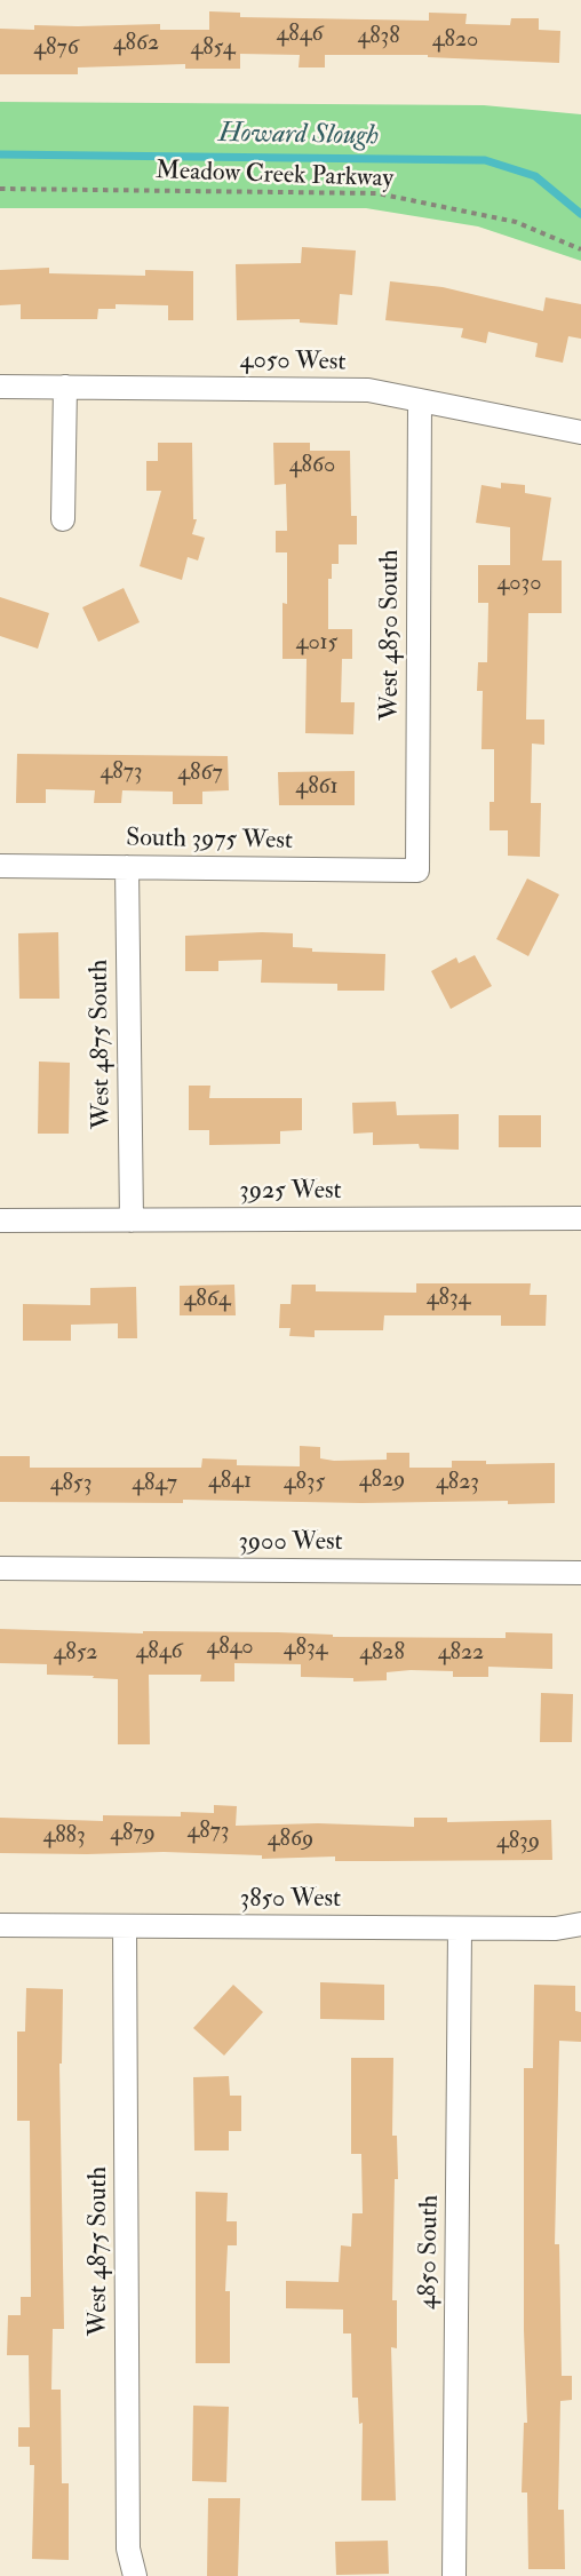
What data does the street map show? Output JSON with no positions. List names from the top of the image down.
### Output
{
  "streets": {
    "street": [
      "4050 West",
      "West 4850 South",
      "South 3975 West",
      "West 4875 South",
      "3925 West",
      "3900 West",
      "3850 West",
      "4850 South"
    ],
    "path": ["Meadow Creek Parkway"]
  },
  "crossings": [
    ["4050 West", "West 4850 South"],
    ["West 4850 South", "South 3975 West"],
    ["South 3975 West", "West 4875 South"],
    ["West 4875 South", "3925 West"],
    ["West 4875 South", "3850 West"],
    ["3850 West", "4850 South"]
  ],
  "water": ["Howard Slough"],
  "house_numbers": [
    "4846",
    "4838",
    "4820",
    "4862",
    "4876",
    "4854",
    "4860",
    "4030",
    "4015",
    "4873",
    "4867",
    "4861",
    "4834",
    "4864",
    "4829",
    "4841",
    "4835",
    "4823",
    "4853",
    "4847",
    "4840",
    "4834",
    "4846",
    "4852",
    "4828",
    "4822",
    "4873",
    "4879",
    "4883",
    "4869",
    "4839"
  ]
}
